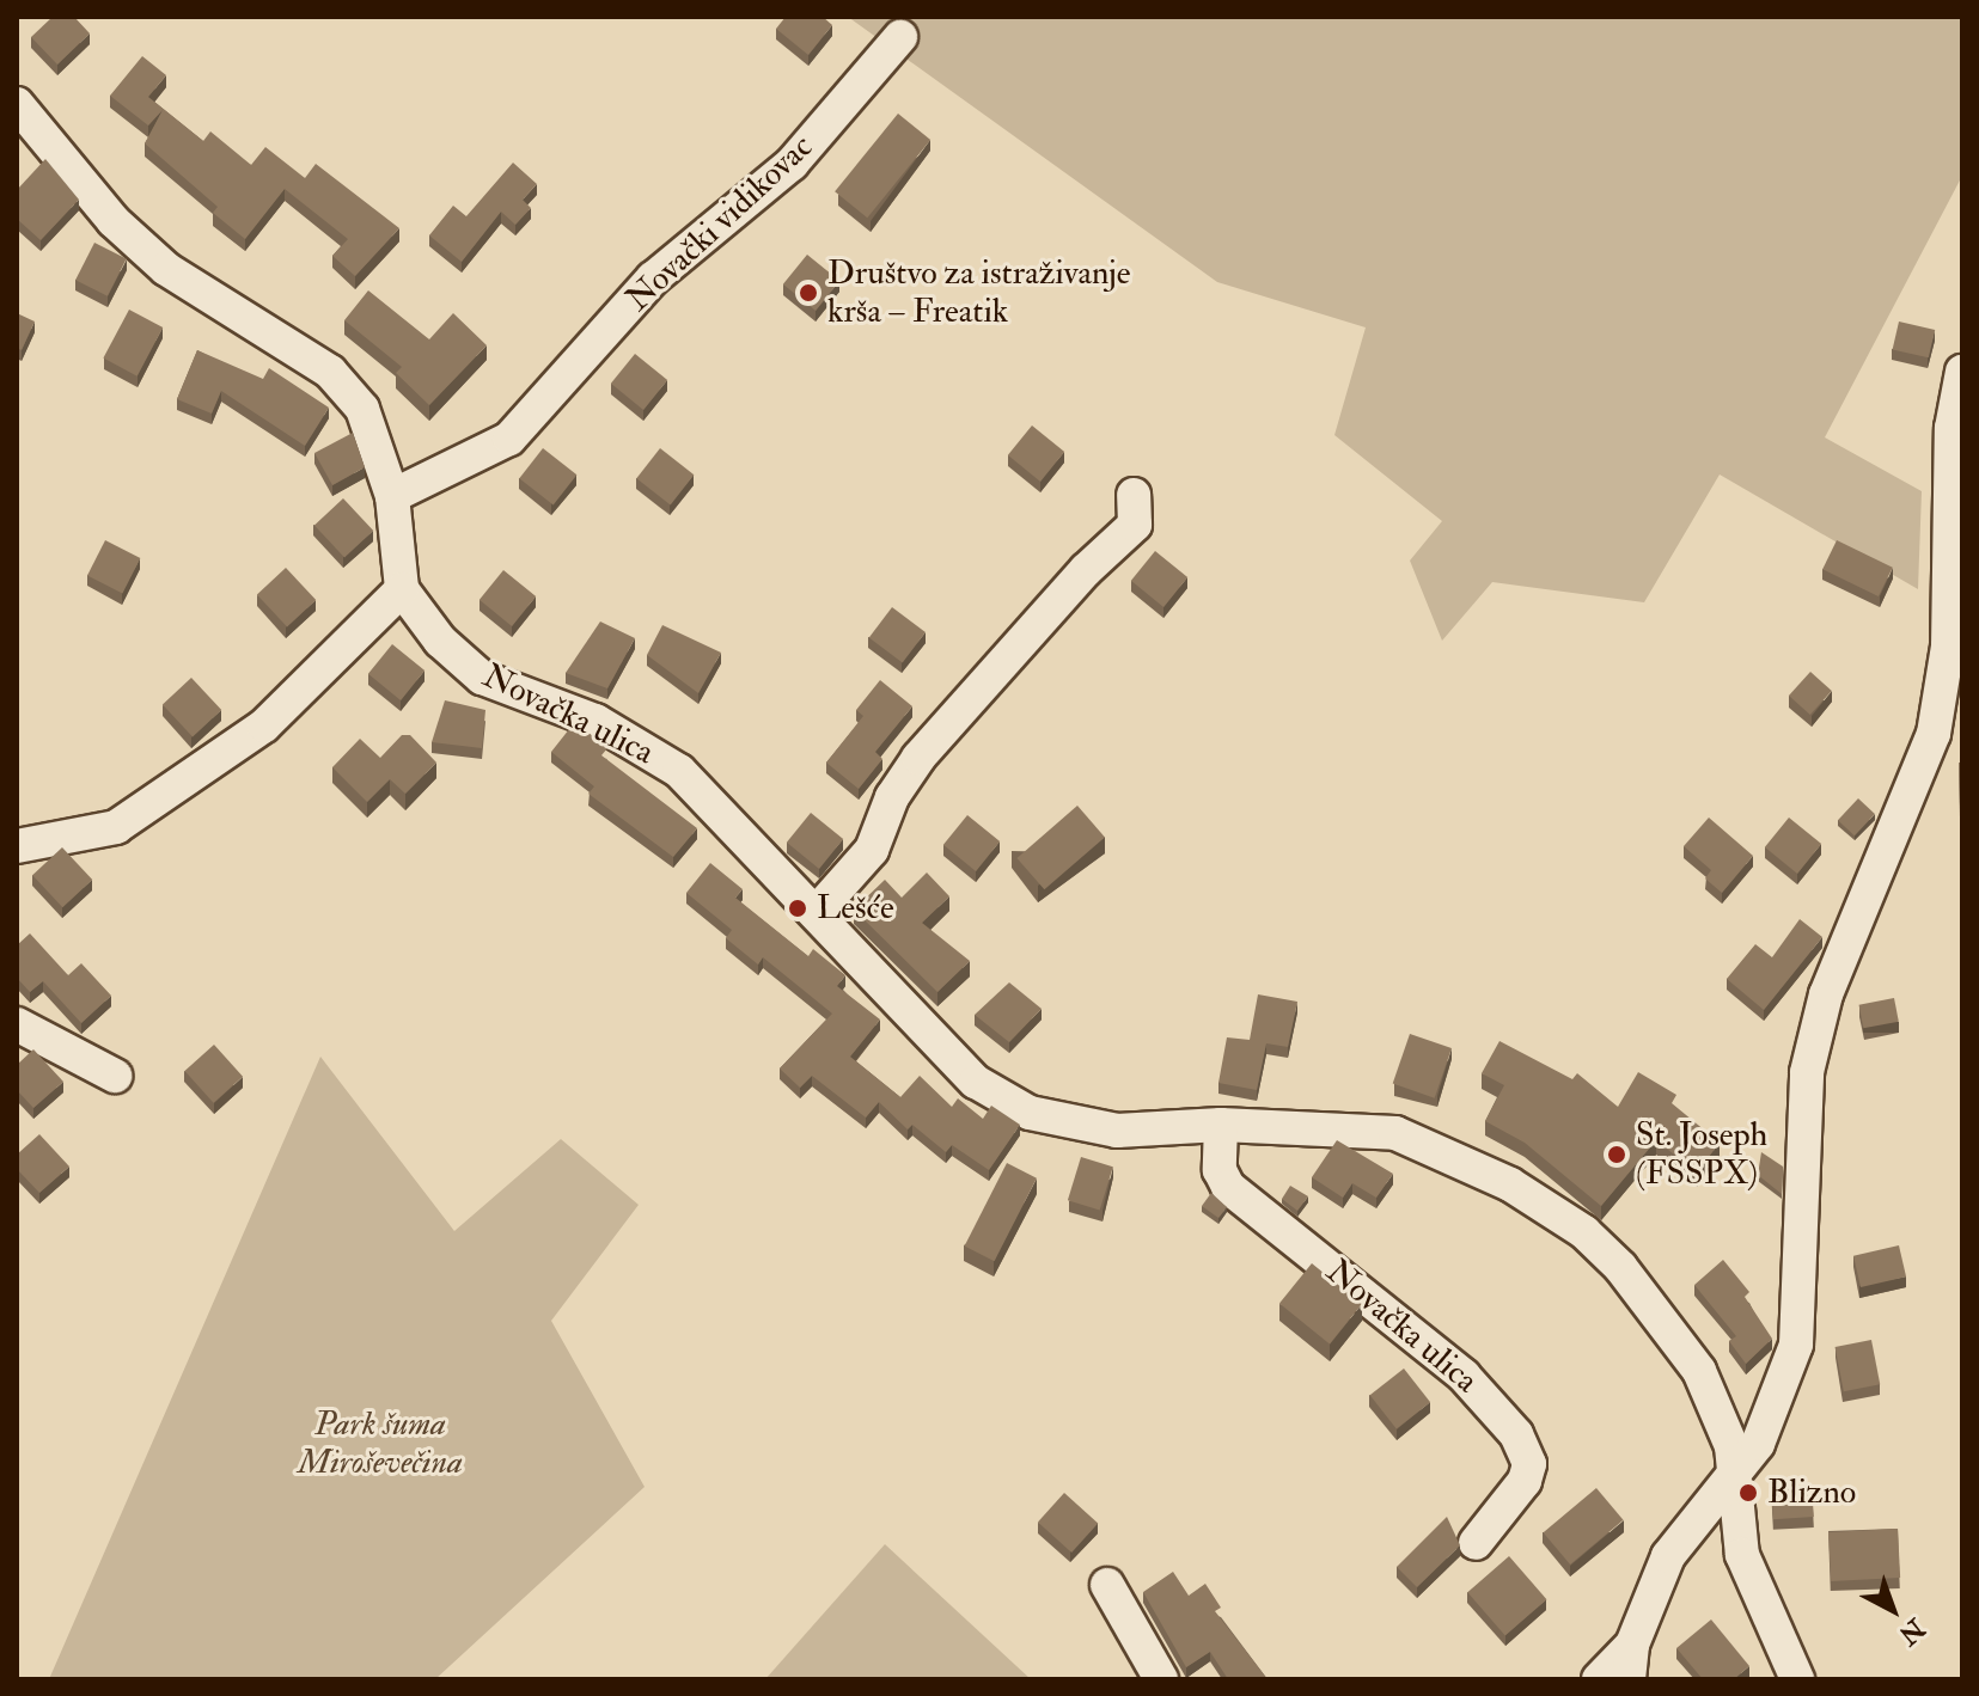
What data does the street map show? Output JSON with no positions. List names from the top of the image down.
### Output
{
  "streets": {
    "street": ["Novački vidikovac", "Novačka ulica"]
  },
  "parks": ["Park šuma Miroševečina"],
  "places": [
    "Društvo za istraživanje krša – Freatik",
    "Lešće",
    "St. Joseph (FSSPX)",
    "Blizno"
  ],
  "north": "bottom right"
}
